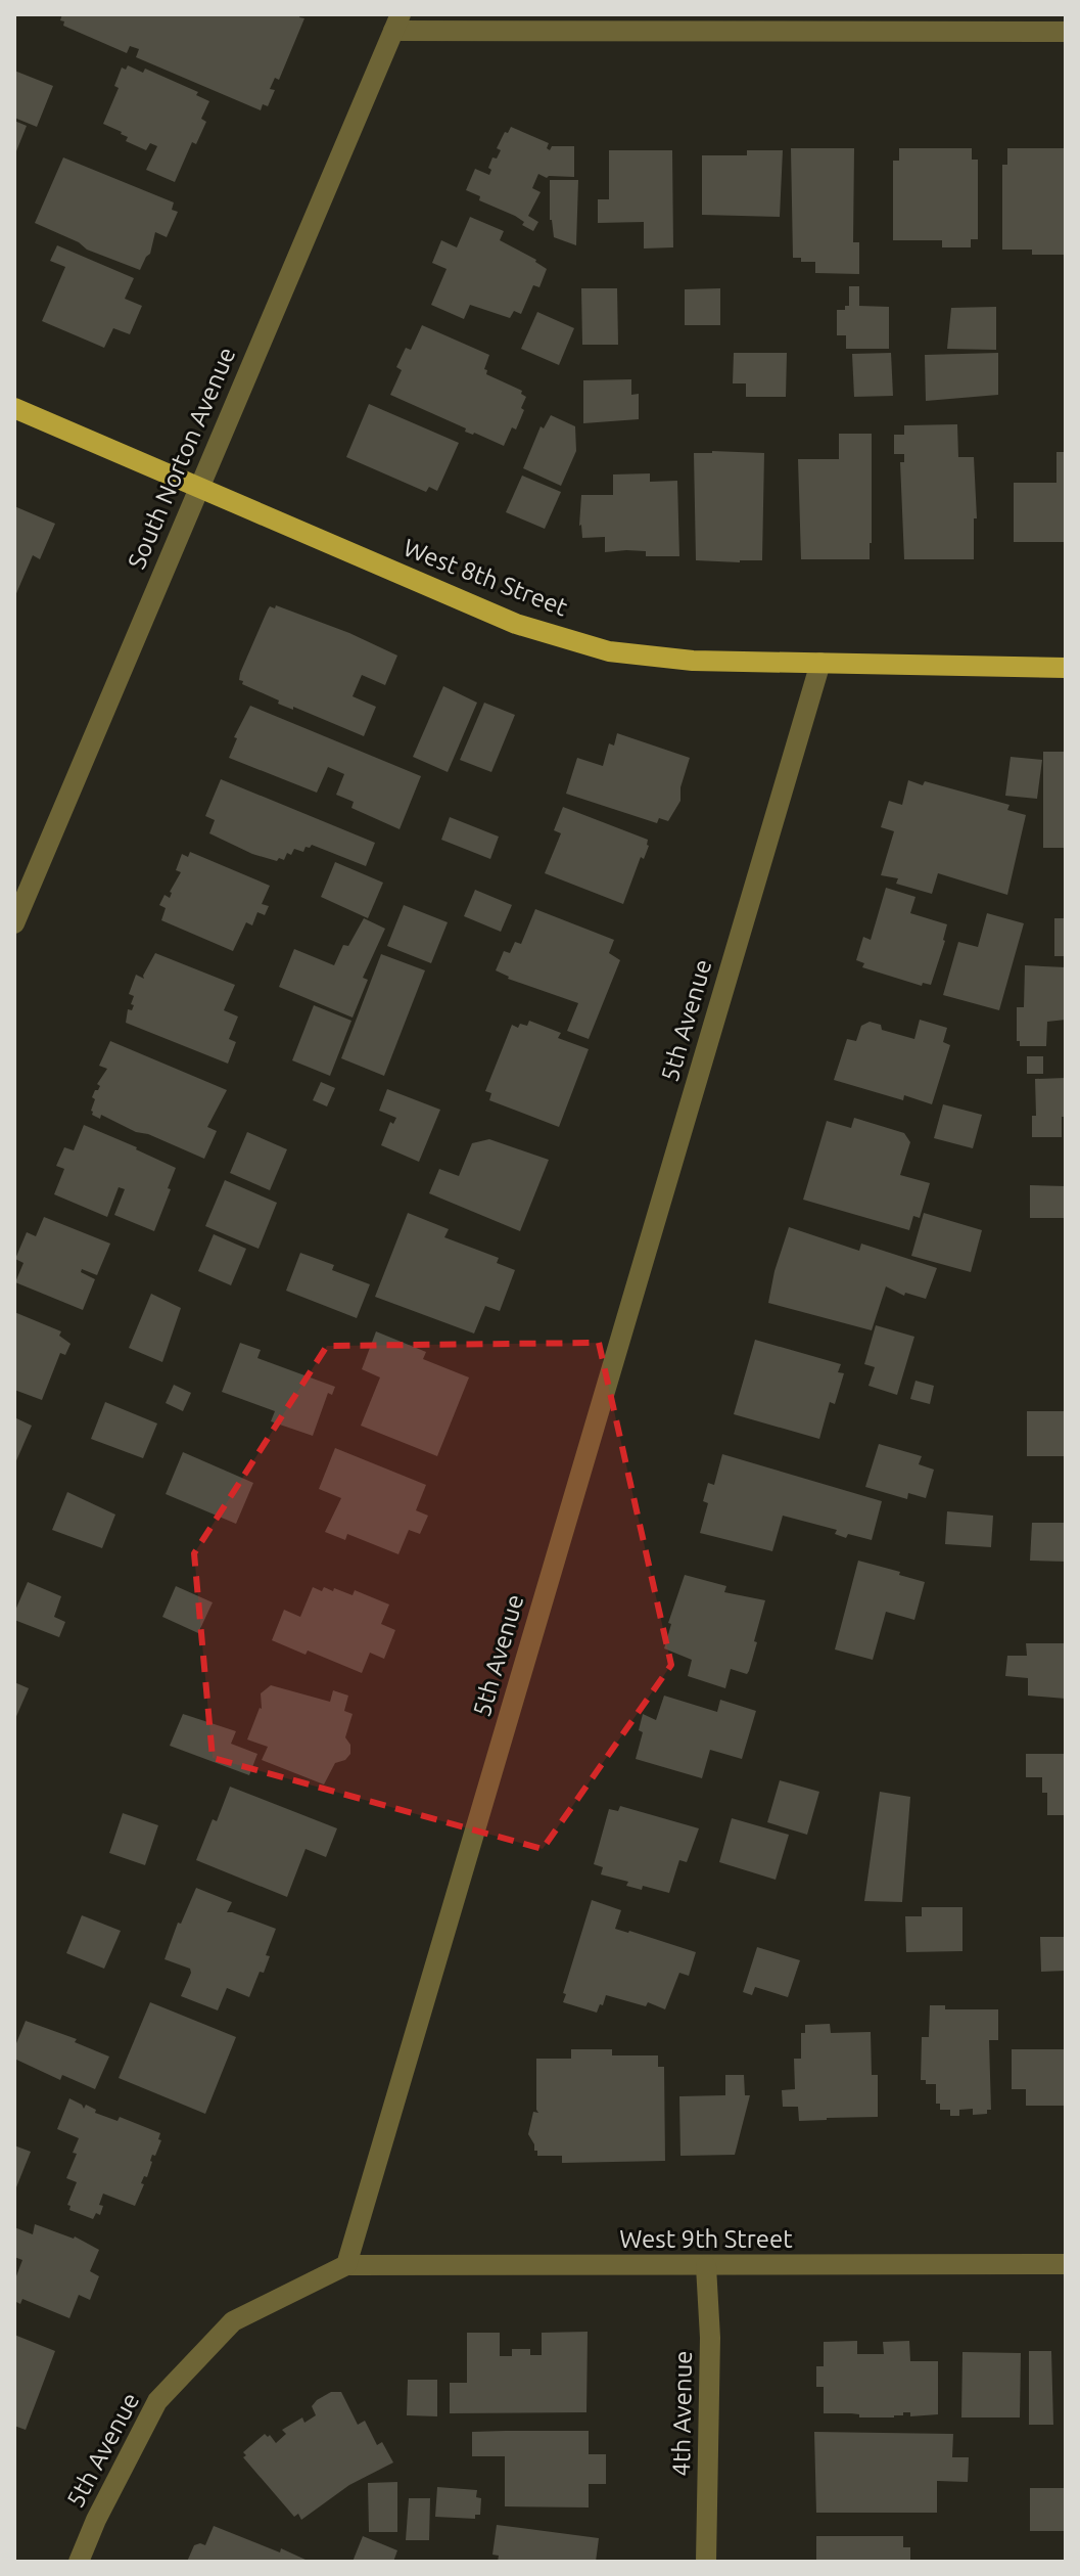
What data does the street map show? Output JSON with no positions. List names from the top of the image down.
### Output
{
  "streets": {
    "main road": ["West 8th Street"],
    "street": [
      "South Norton Avenue",
      "5th Avenue",
      "West 9th Street",
      "4th Avenue"
    ]
  },
  "crossings": [
    ["South Norton Avenue", "West 8th Street"],
    ["West 8th Street", "5th Avenue"],
    ["5th Avenue", "West 9th Street"],
    ["West 9th Street", "4th Avenue"]
  ]
}
